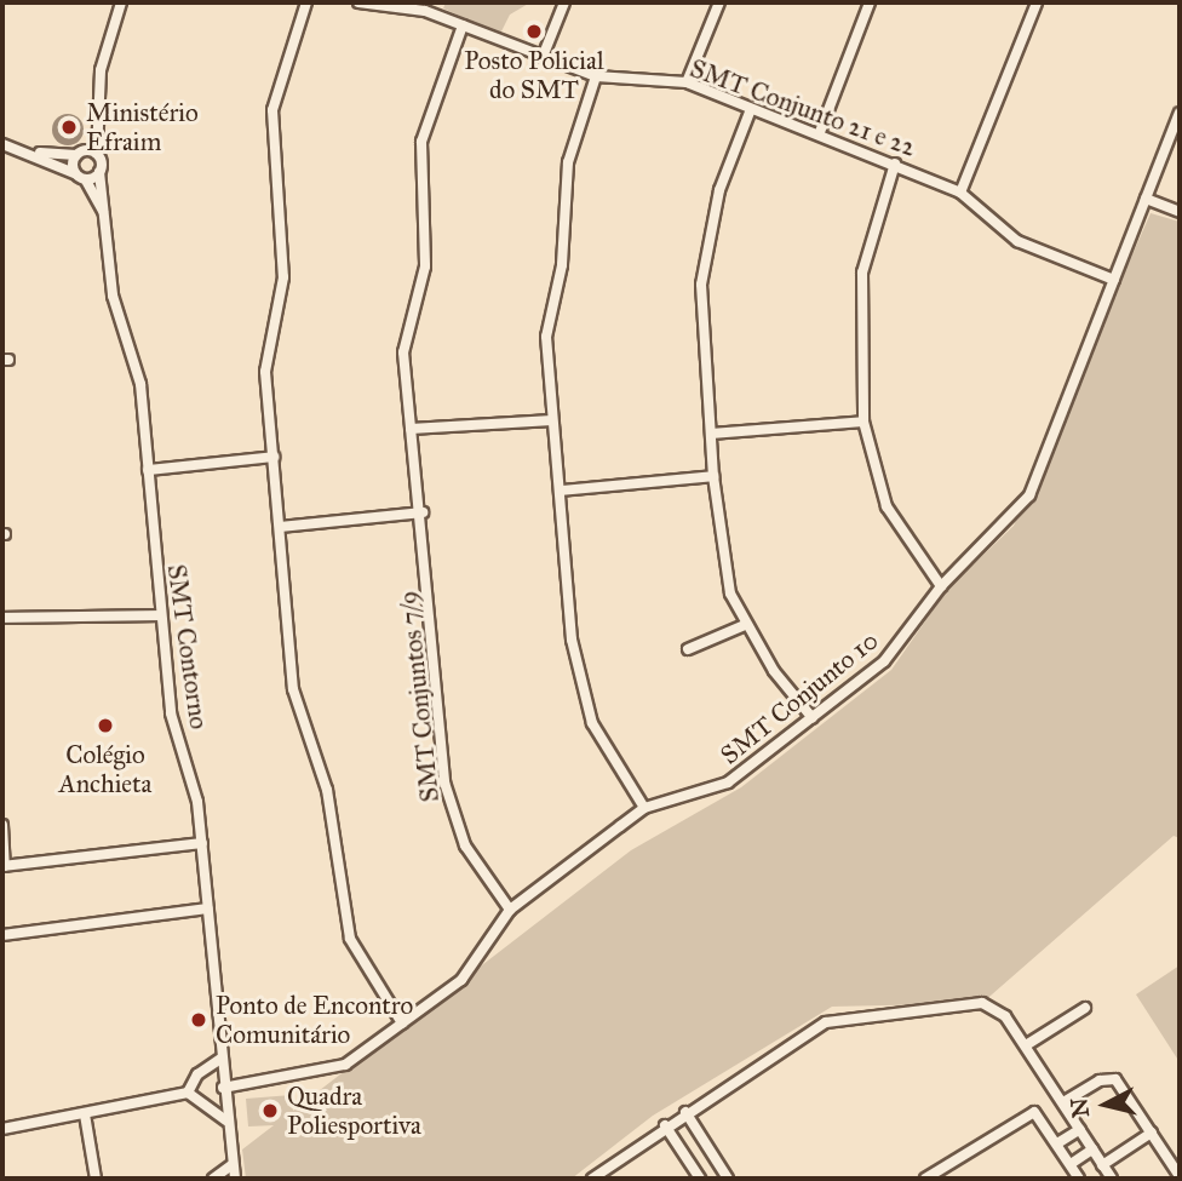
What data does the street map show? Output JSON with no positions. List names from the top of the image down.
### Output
{
  "streets": {
    "street": [
      "SMT Conjunto 21 e 22",
      "SMT Contorno",
      "SMT Conjuntos 7/9",
      "SMT Conjunto 10"
    ]
  },
  "crossings": [
    ["SMT Conjunto 21 e 22", "SMT Conjuntos 7/9"],
    ["SMT Conjunto 21 e 22", "SMT Conjunto 10"],
    ["SMT Contorno", "SMT Conjunto 10"],
    ["SMT Conjuntos 7/9", "SMT Conjunto 10"]
  ],
  "places": [
    "Posto Policial do SMT",
    "Ministério Efraim",
    "Colégio Anchieta",
    "Ponto de Encontro Comunitário",
    "Quadra Poliesportiva"
  ],
  "north": "left"
}
